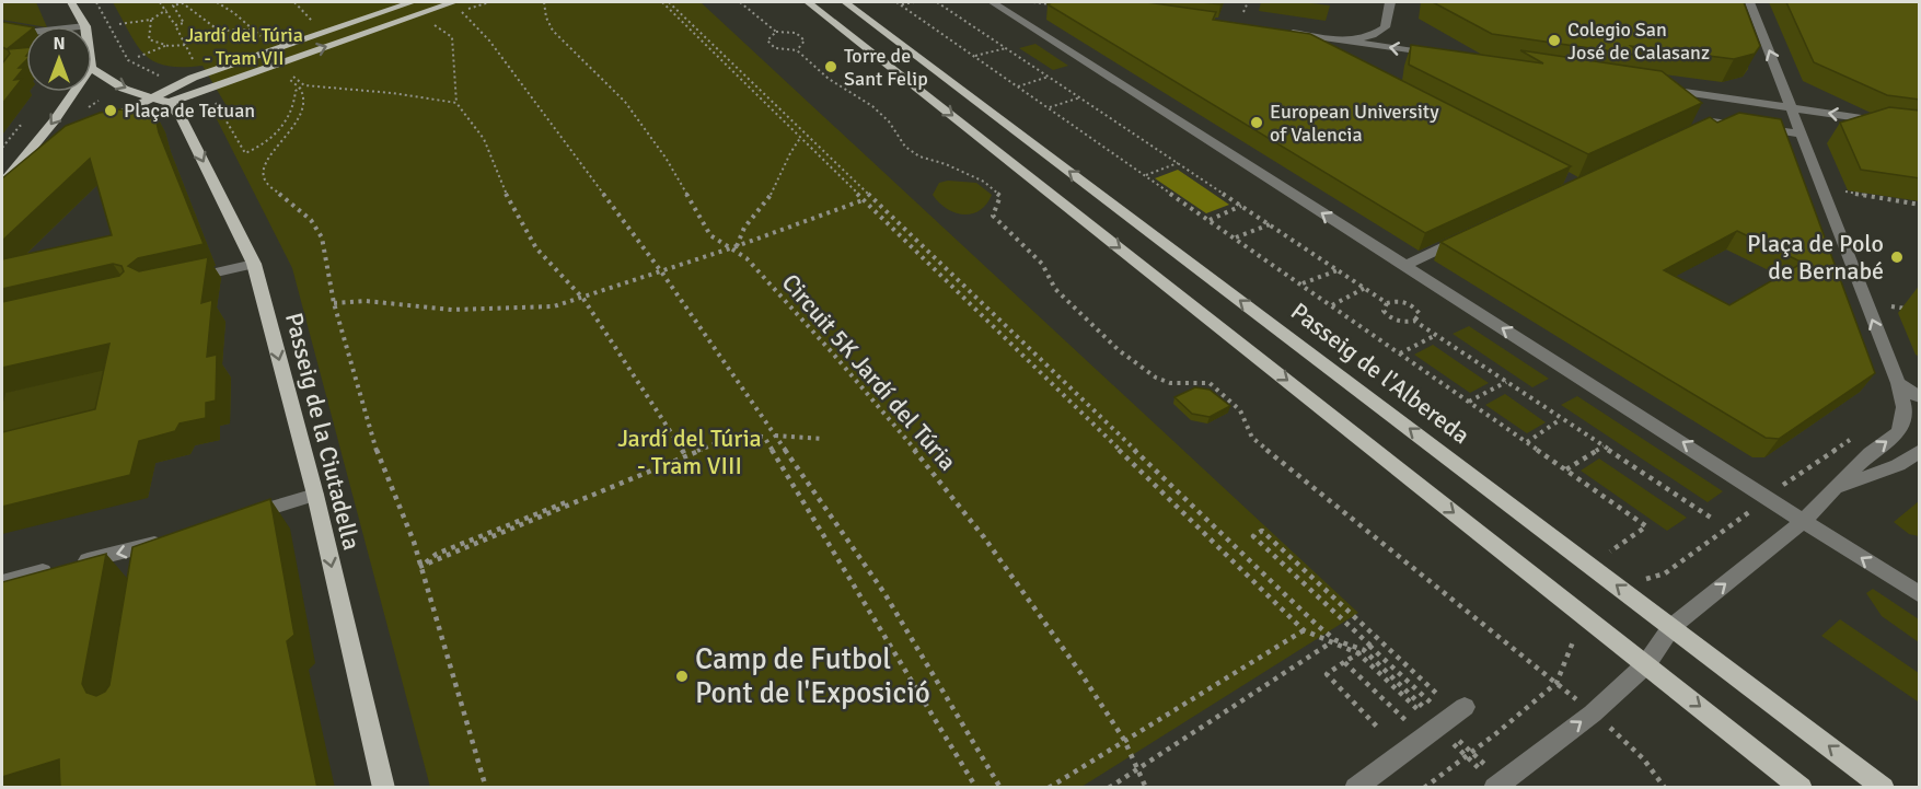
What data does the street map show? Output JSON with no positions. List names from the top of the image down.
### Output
{
  "streets": {
    "main road": ["Passeig de l'Albereda", "Passeig de la Ciutadella"],
    "path": ["Circuit 5K Jardí del Túria"]
  },
  "one_way": ["Passeig de la Ciutadella"],
  "parks": ["Jardí del Túria - Tram VII", "Jardí del Túria - Tram VIII"],
  "places": [
    "Colegio San José de Calasanz",
    "Torre de Sant Felip",
    "Plaça de Tetuan",
    "European University of Valencia",
    "Plaça de Polo de Bernabé",
    "Camp de Futbol Pont de l'Exposició"
  ],
  "north": "top"
}
